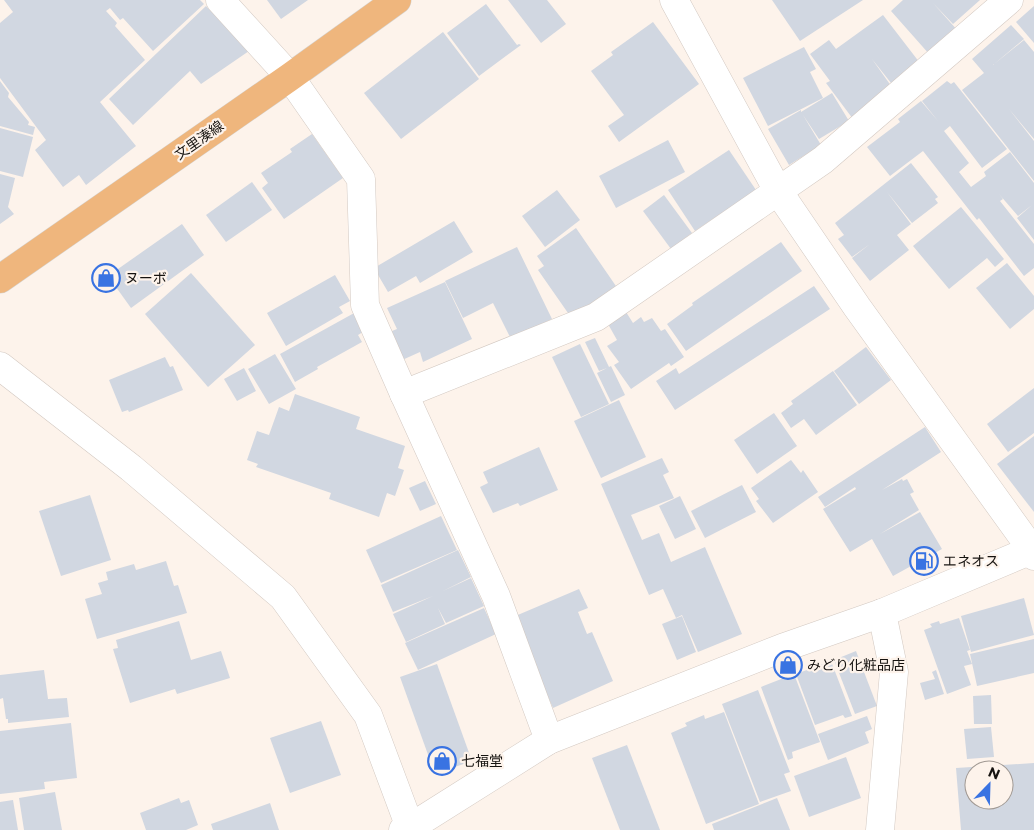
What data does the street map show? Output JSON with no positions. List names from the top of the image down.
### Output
{
  "streets": {
    "main road": ["文里湊線"]
  },
  "places": {
    "shop": ["ヌーボ", "みどり化粧品店", "七福堂"],
    "fuel station": ["エネオス"]
  },
  "north": "top right"
}
